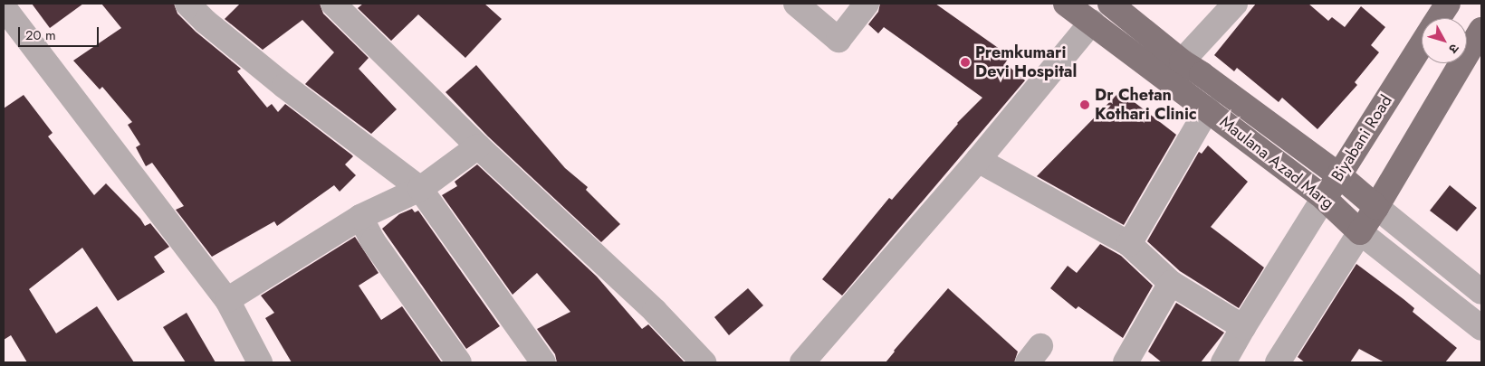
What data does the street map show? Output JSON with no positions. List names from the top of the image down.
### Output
{
  "streets": {
    "main road": ["Biyabani Road", "Maulana Azad Marg"]
  },
  "crossings": [
    ["Biyabani Road", "Maulana Azad Marg"]
  ],
  "places": ["Premkumari Devi Hospital", "Dr Chetan Kothari Clinic"],
  "scale_bar": "20 m",
  "north": "bottom right"
}
